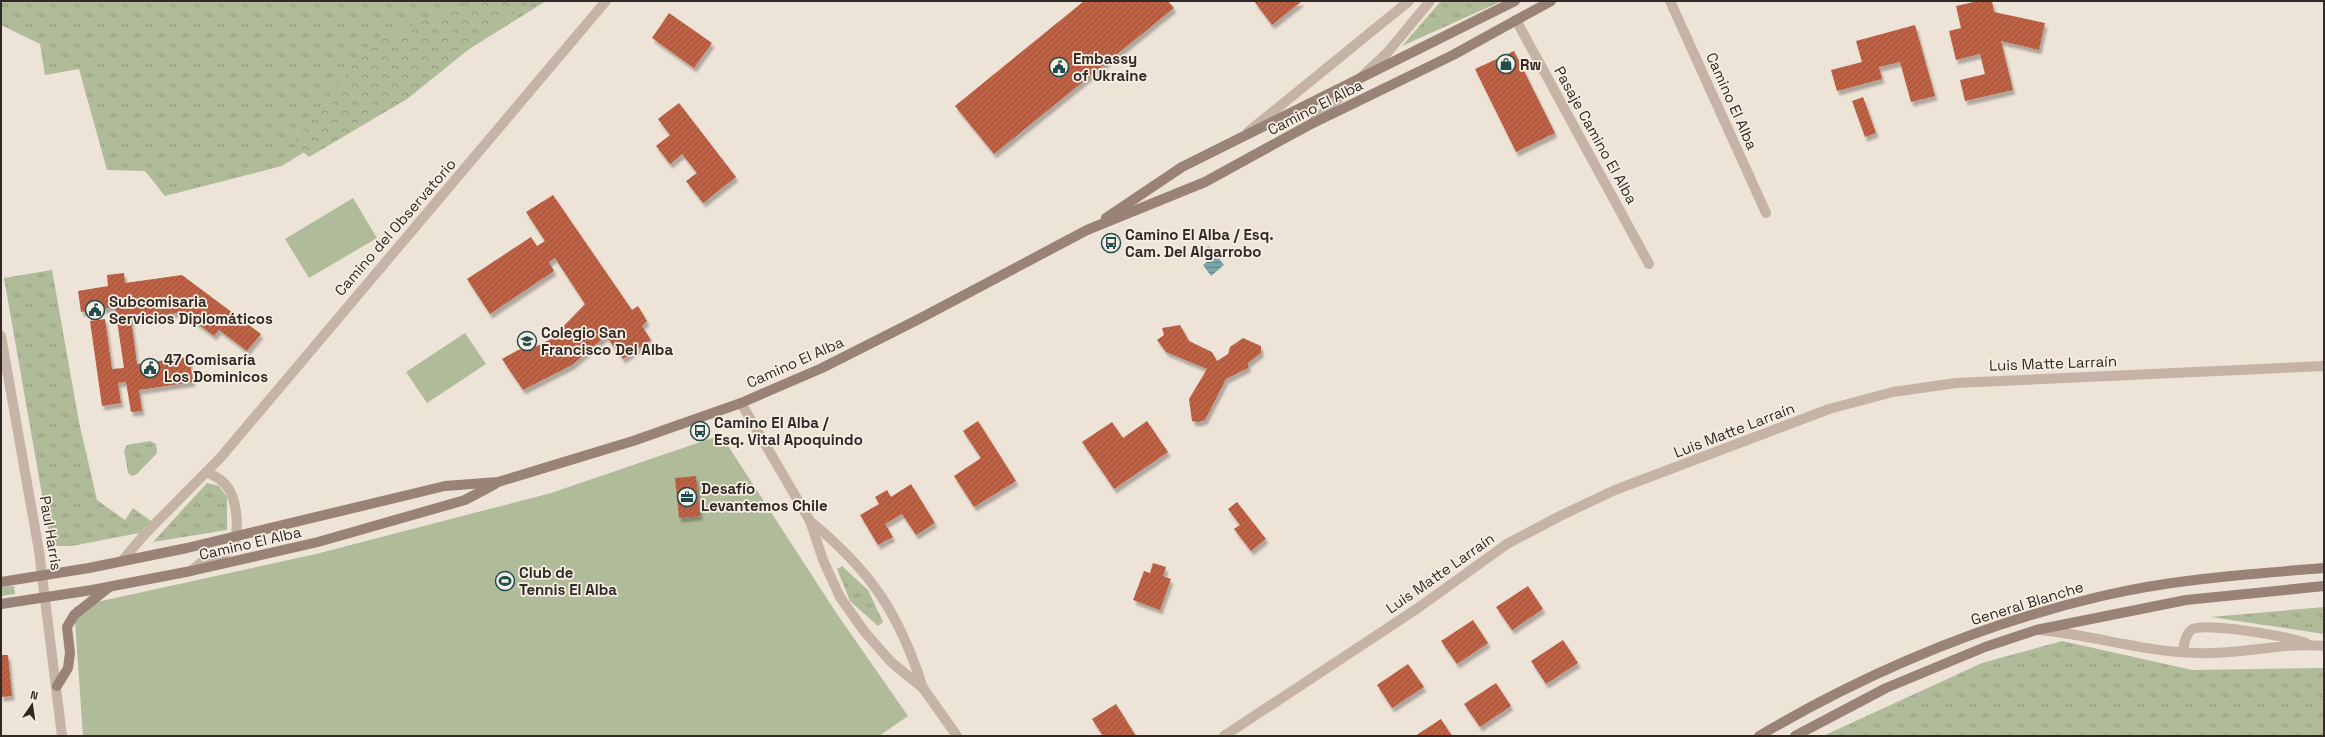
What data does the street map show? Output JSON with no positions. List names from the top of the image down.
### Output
{
  "streets": {
    "main road": ["Camino El Alba", "General Blanche"],
    "street": [
      "Pasaje Camino El Alba",
      "Camino del Observatorio",
      "Luis Matte Larraín",
      "Paul Harris"
    ]
  },
  "crossings": [
    ["Camino El Alba", "Pasaje Camino El Alba"],
    ["Camino El Alba", "Camino del Observatorio"],
    ["Camino El Alba", "Paul Harris"]
  ],
  "places": {
    "shop": ["Rw"],
    "public building": ["Embassy of Ukraine", "Subcomisaria Servicios Diplomáticos", "47 Comisaría Los Dominicos"],
    "bus stop": ["Camino El Alba / Esq. Cam. Del Algarrobo", "Camino El Alba / Esq. Vital Apoquindo"],
    "school or university": ["Colegio San Francisco Del Alba"],
    "office": ["Desafío Levantemos Chile"],
    "sports": ["Club de Tennis El Alba"]
  },
  "north": "top"
}
